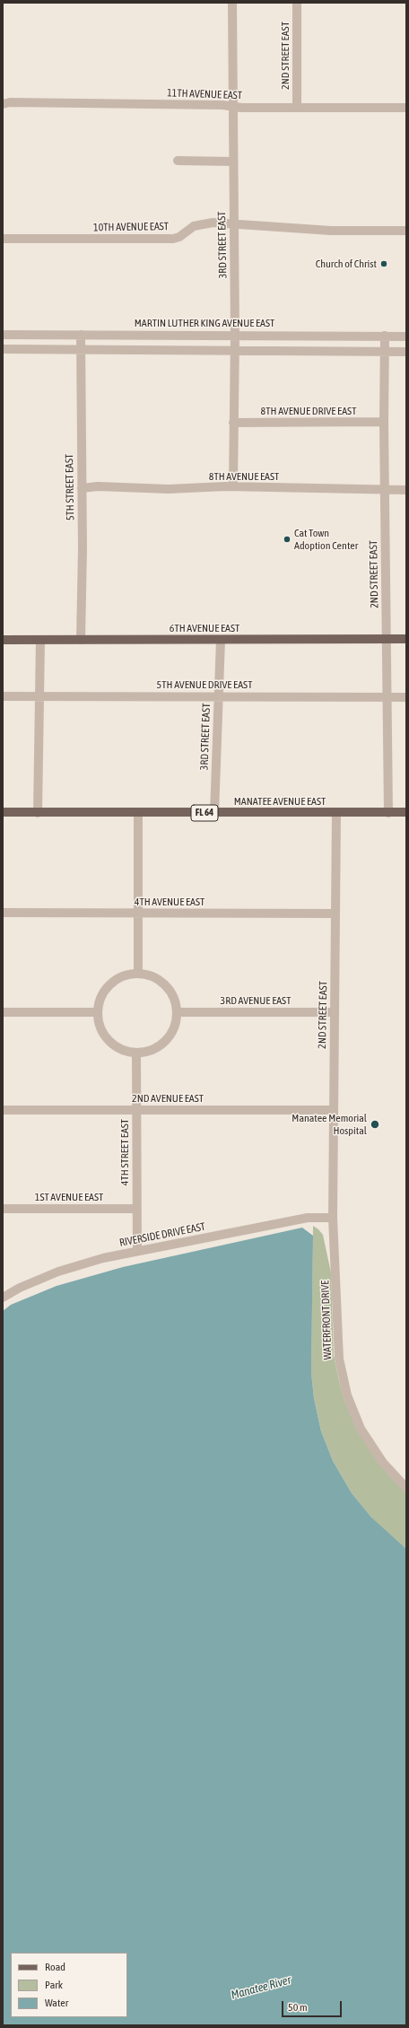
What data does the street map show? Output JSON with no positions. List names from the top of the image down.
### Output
{
  "streets": {
    "main road": ["6TH AVENUE EAST", "MANATEE AVENUE EAST", "FL 64"],
    "street": [
      "2ND STREET EAST",
      "11TH AVENUE EAST",
      "10TH AVENUE EAST",
      "3RD STREET EAST",
      "MARTIN LUTHER KING AVENUE EAST",
      "8TH AVENUE DRIVE EAST",
      "8TH AVENUE EAST",
      "5TH STREET EAST",
      "5TH AVENUE DRIVE EAST",
      "4TH AVENUE EAST",
      "3RD AVENUE EAST",
      "2ND AVENUE EAST",
      "4TH STREET EAST",
      "1ST AVENUE EAST",
      "RIVERSIDE DRIVE EAST",
      "WATERFRONT DRIVE"
    ]
  },
  "crossings": [
    ["2ND STREET EAST", "11TH AVENUE EAST"],
    ["2ND STREET EAST", "MARTIN LUTHER KING AVENUE EAST"],
    ["2ND STREET EAST", "8TH AVENUE DRIVE EAST"],
    ["2ND STREET EAST", "8TH AVENUE EAST"],
    ["2ND STREET EAST", "6TH AVENUE EAST"],
    ["2ND STREET EAST", "5TH AVENUE DRIVE EAST"],
    ["2ND STREET EAST", "MANATEE AVENUE EAST"],
    ["2ND STREET EAST", "4TH AVENUE EAST"],
    ["2ND STREET EAST", "3RD AVENUE EAST"],
    ["2ND STREET EAST", "2ND AVENUE EAST"],
    ["2ND STREET EAST", "RIVERSIDE DRIVE EAST"],
    ["2ND STREET EAST", "WATERFRONT DRIVE"],
    ["11TH AVENUE EAST", "3RD STREET EAST"],
    ["10TH AVENUE EAST", "3RD STREET EAST"],
    ["3RD STREET EAST", "MARTIN LUTHER KING AVENUE EAST"],
    ["3RD STREET EAST", "8TH AVENUE DRIVE EAST"],
    ["3RD STREET EAST", "8TH AVENUE EAST"],
    ["3RD STREET EAST", "6TH AVENUE EAST"],
    ["3RD STREET EAST", "5TH AVENUE DRIVE EAST"],
    ["3RD STREET EAST", "MANATEE AVENUE EAST"],
    ["MARTIN LUTHER KING AVENUE EAST", "5TH STREET EAST"],
    ["8TH AVENUE EAST", "5TH STREET EAST"],
    ["5TH STREET EAST", "6TH AVENUE EAST"],
    ["3RD AVENUE EAST", "4TH STREET EAST"],
    ["2ND AVENUE EAST", "4TH STREET EAST"],
    ["4TH STREET EAST", "1ST AVENUE EAST"],
    ["4TH STREET EAST", "RIVERSIDE DRIVE EAST"],
    ["RIVERSIDE DRIVE EAST", "WATERFRONT DRIVE"]
  ],
  "water": ["Manatee River"],
  "places": ["Church of Christ", "Cat Town Adoption Center", "Manatee Memorial Hospital"],
  "legend": ["Road", "Park", "Water"],
  "scale_bar": "50 m"
}
